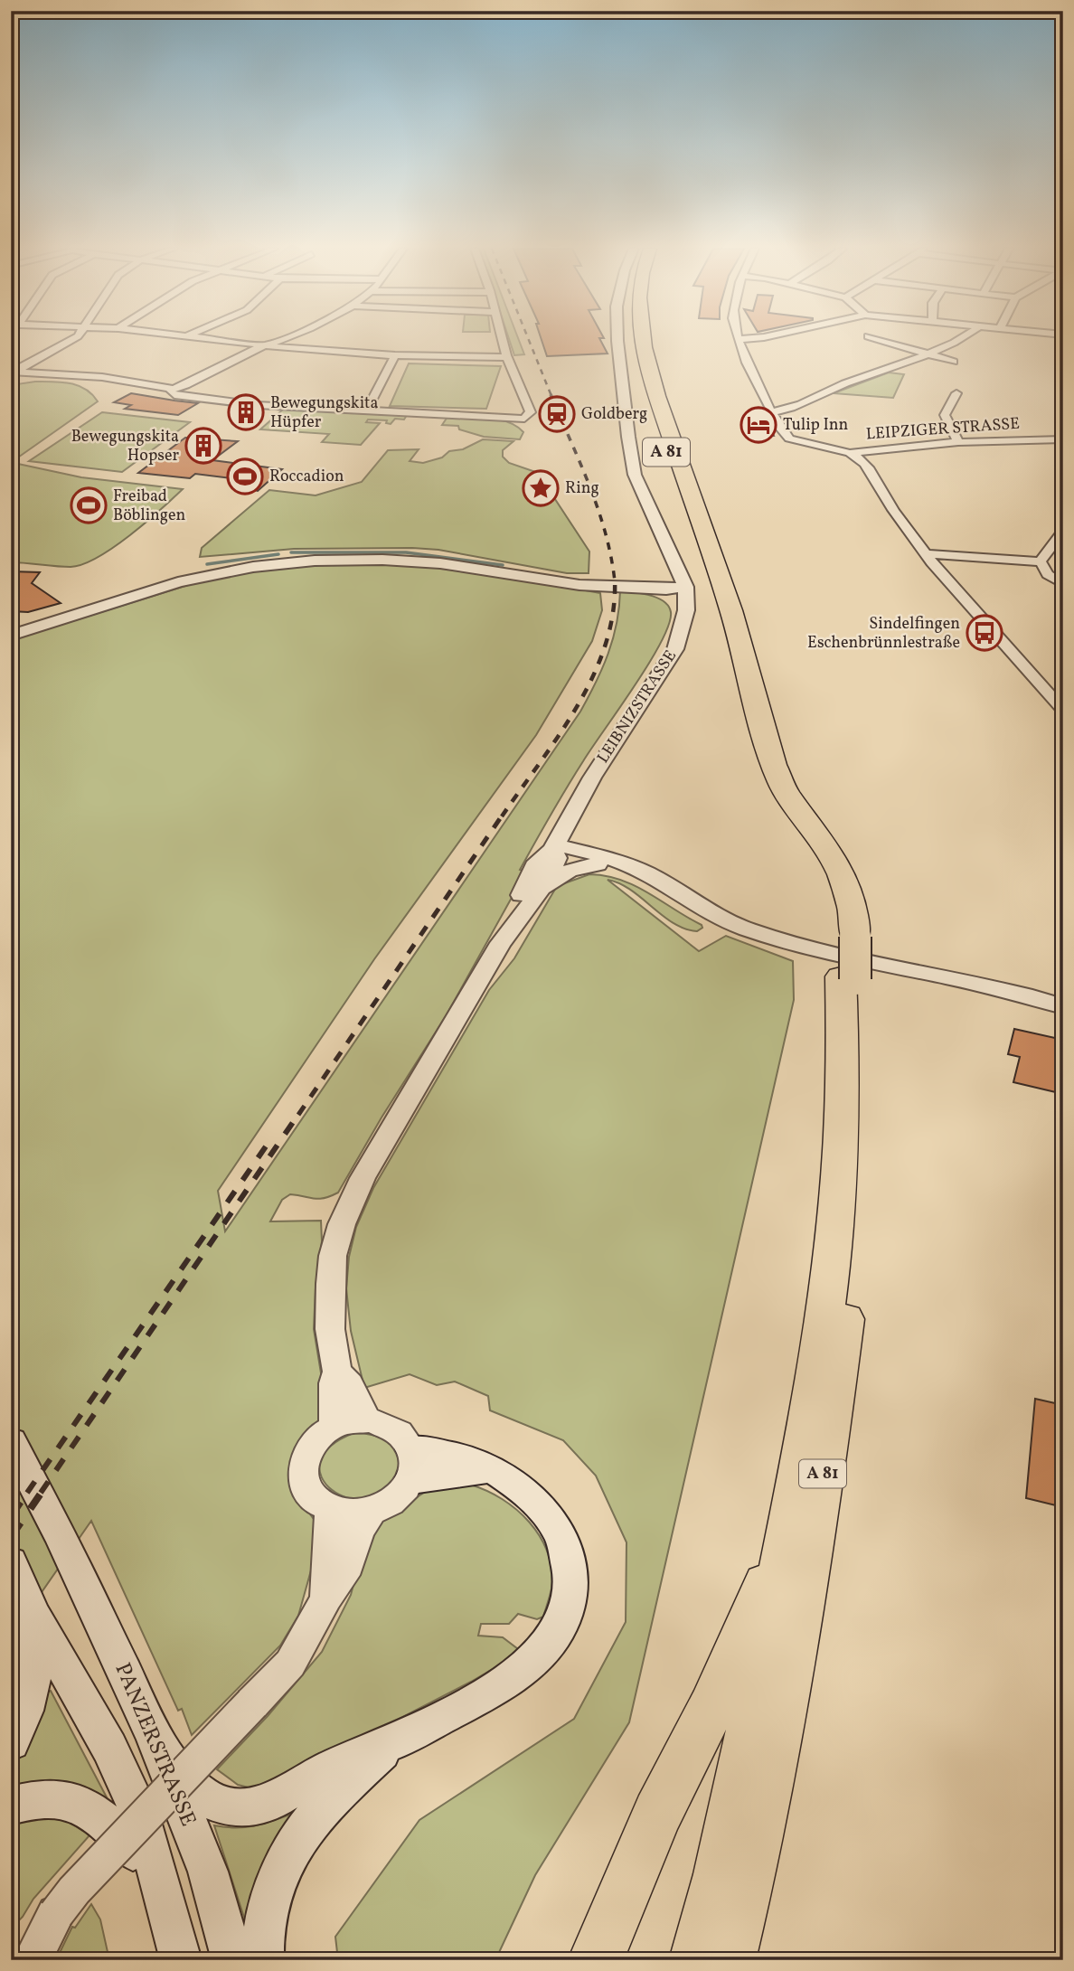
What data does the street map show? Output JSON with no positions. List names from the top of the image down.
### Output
{
  "streets": {
    "highway": ["A 81"],
    "main road": ["PANZERSTRASSE"],
    "street": ["LEIPZIGER STRASSE", "LEIBNIZSTRASSE"]
  },
  "places": {
    "building": ["Bewegungskita Hüpfer", "Bewegungskita Hopser"],
    "station": ["Goldberg"],
    "hotel": ["Tulip Inn"],
    "sports": ["Roccadion", "Freibad Böblingen"],
    "place": ["Ring"],
    "bus stop": ["Sindelfingen Eschenbrünnlestraße"]
  }
}
